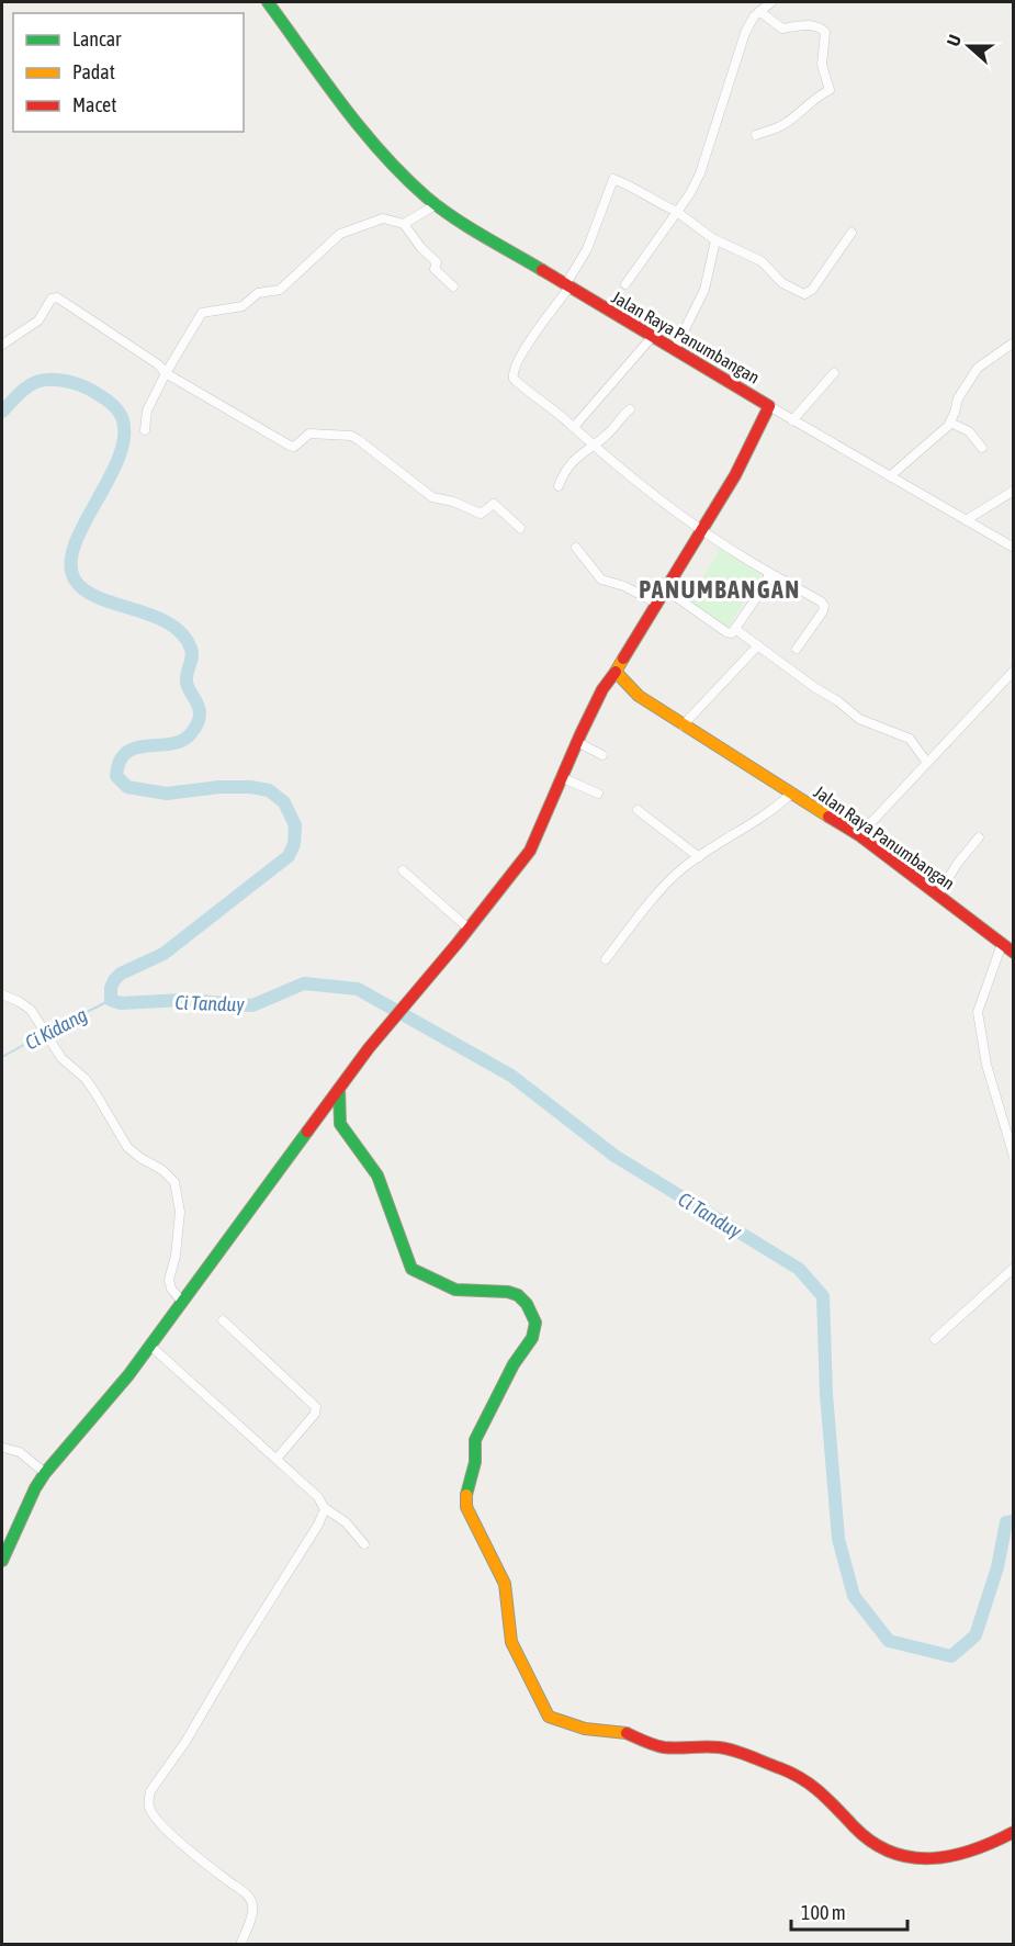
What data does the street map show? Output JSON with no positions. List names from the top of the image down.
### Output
{
  "streets": {
    "street": ["Jalan Raya Panumbangan"]
  },
  "districts": ["PANUMBANGAN"],
  "water": ["Ci Tanduy", "Ci Kidang"],
  "legend": ["Lancar", "Padat", "Macet"],
  "scale_bar": "100 m",
  "north": "left"
}
